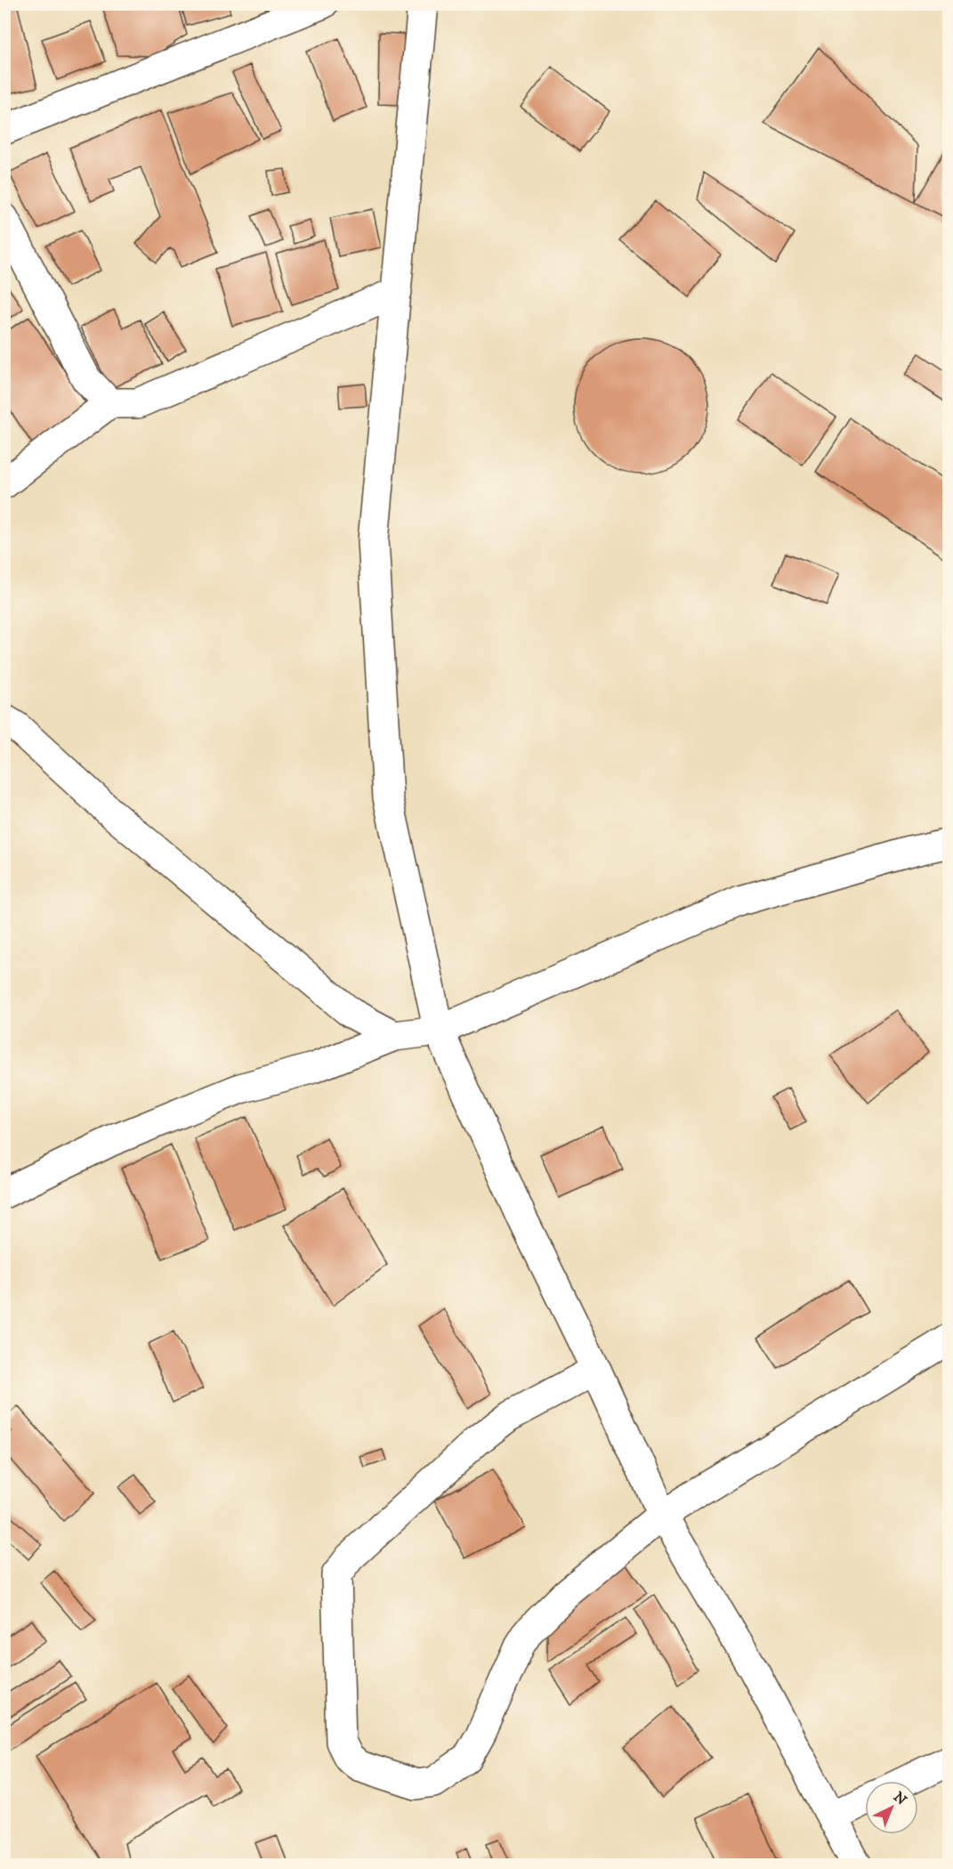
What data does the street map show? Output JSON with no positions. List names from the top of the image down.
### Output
{
  "north": "top right"
}
